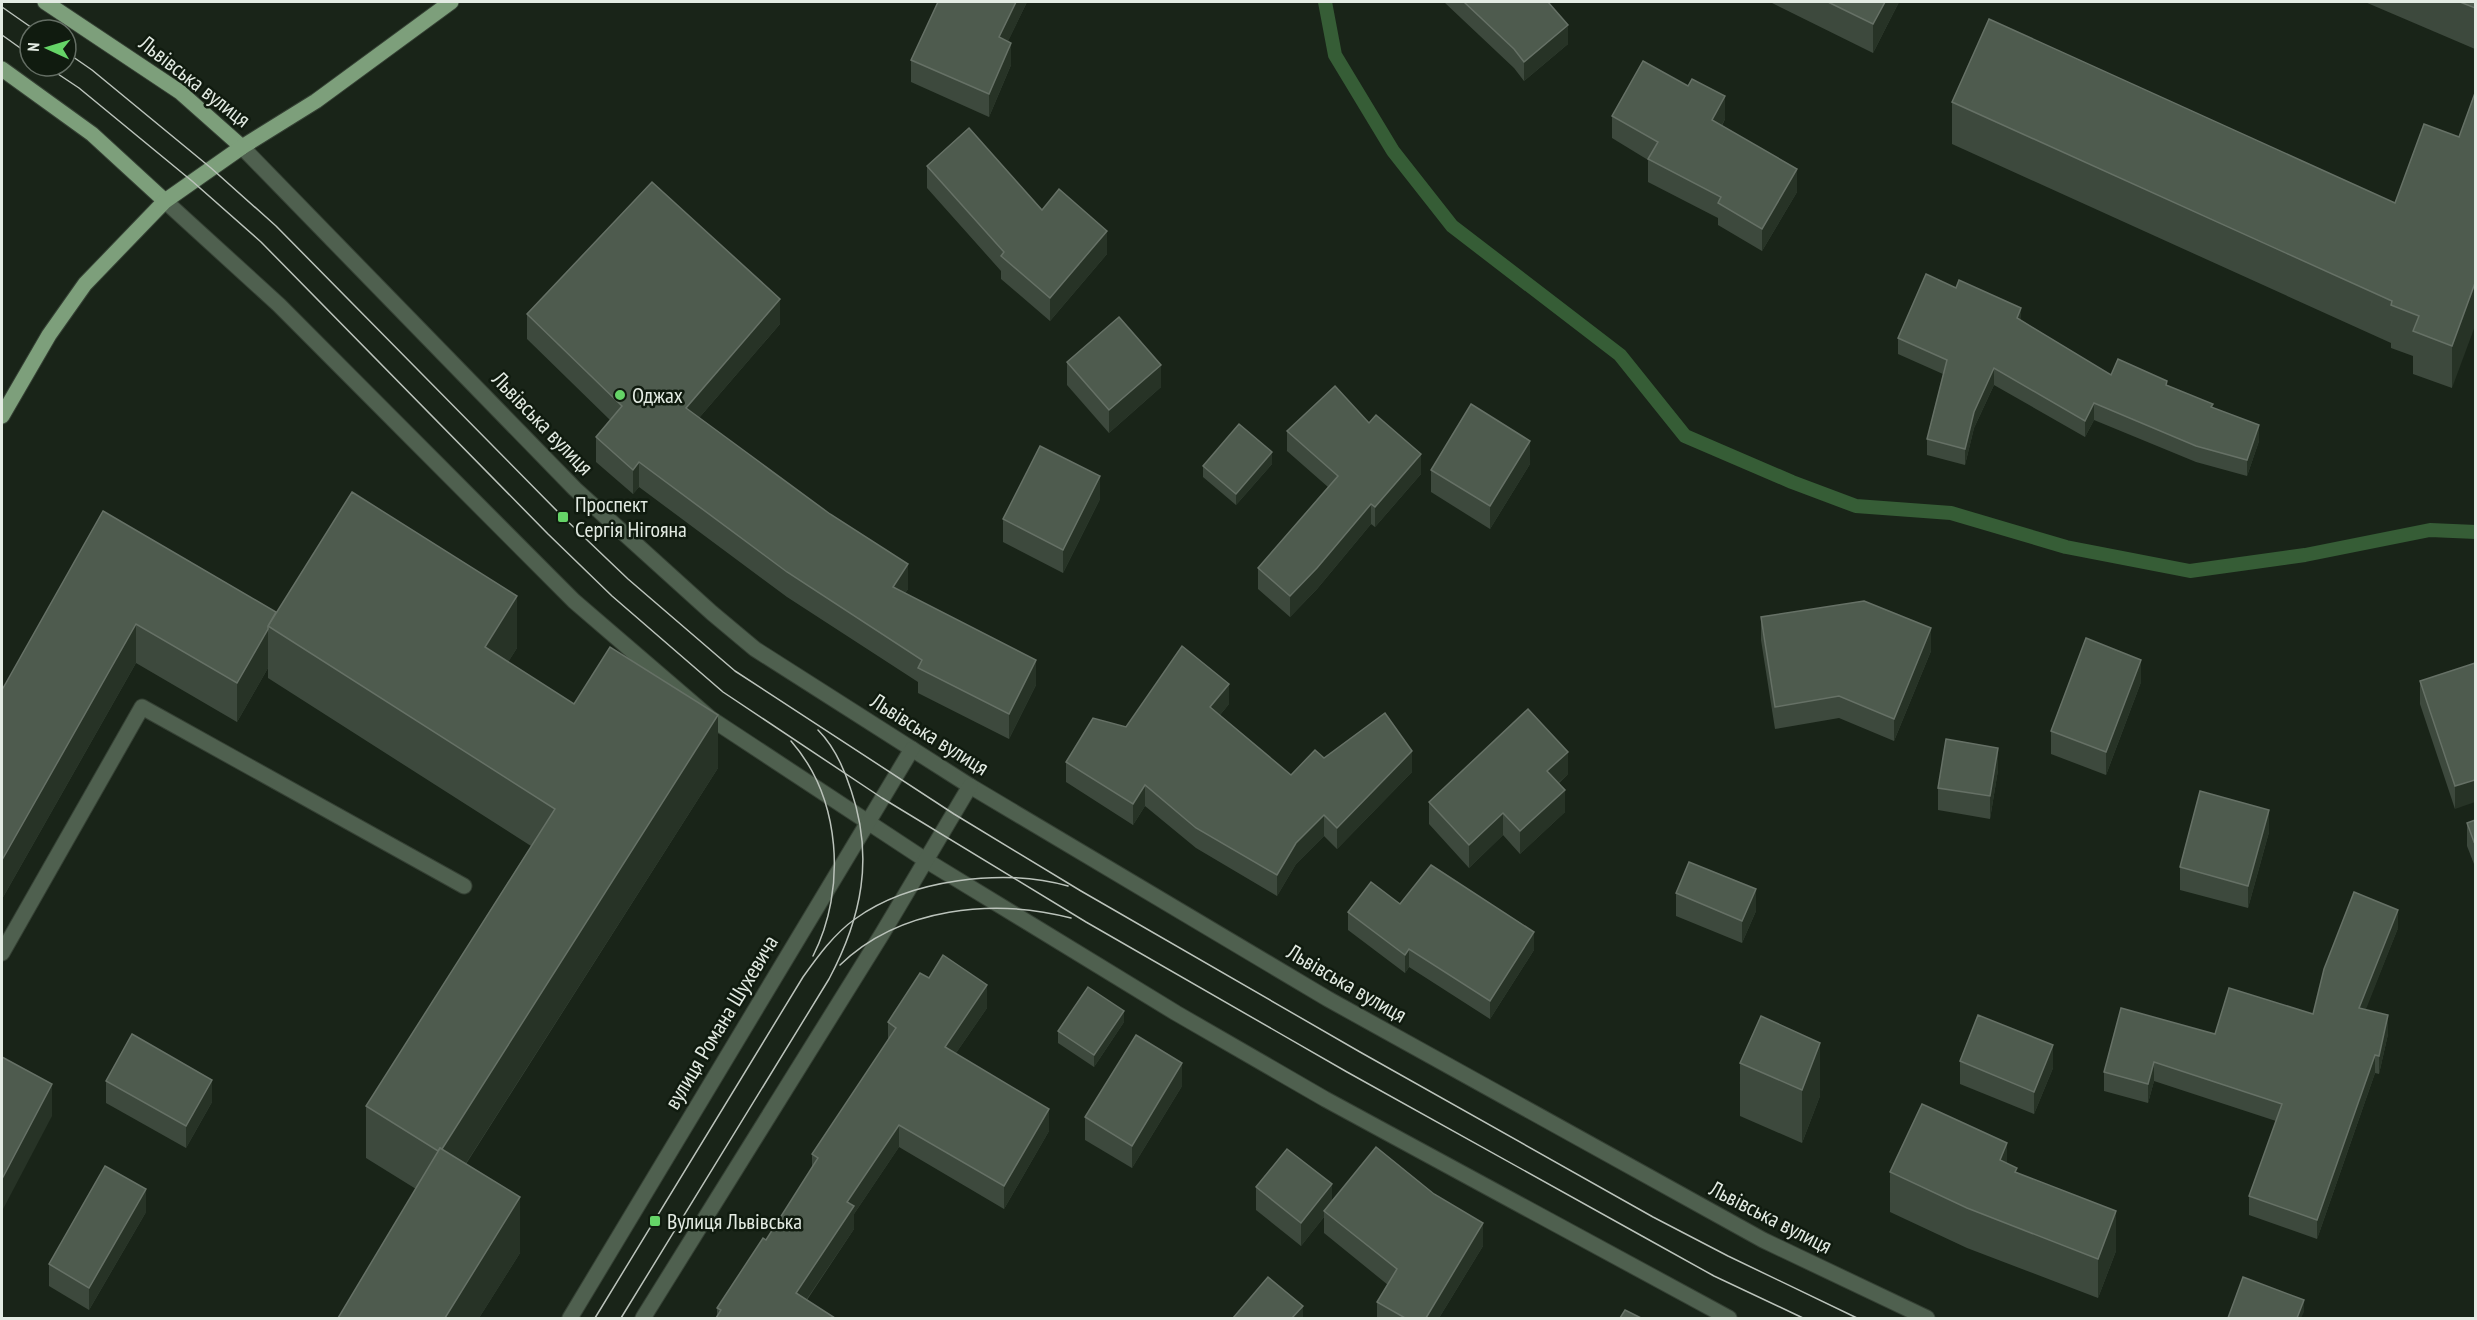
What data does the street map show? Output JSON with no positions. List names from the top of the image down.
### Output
{
  "streets": {
    "main road": ["Львівська вулиця"],
    "street": ["вулиця Романа Шухевича"]
  },
  "crossings": [
    ["Львівська вулиця", "вулиця Романа Шухевича"]
  ],
  "places": {
    "other": ["Оджах"],
    "transit": ["Проспект Сергія Нігояна", "Вулиця Львівська"]
  },
  "north": "left"
}
